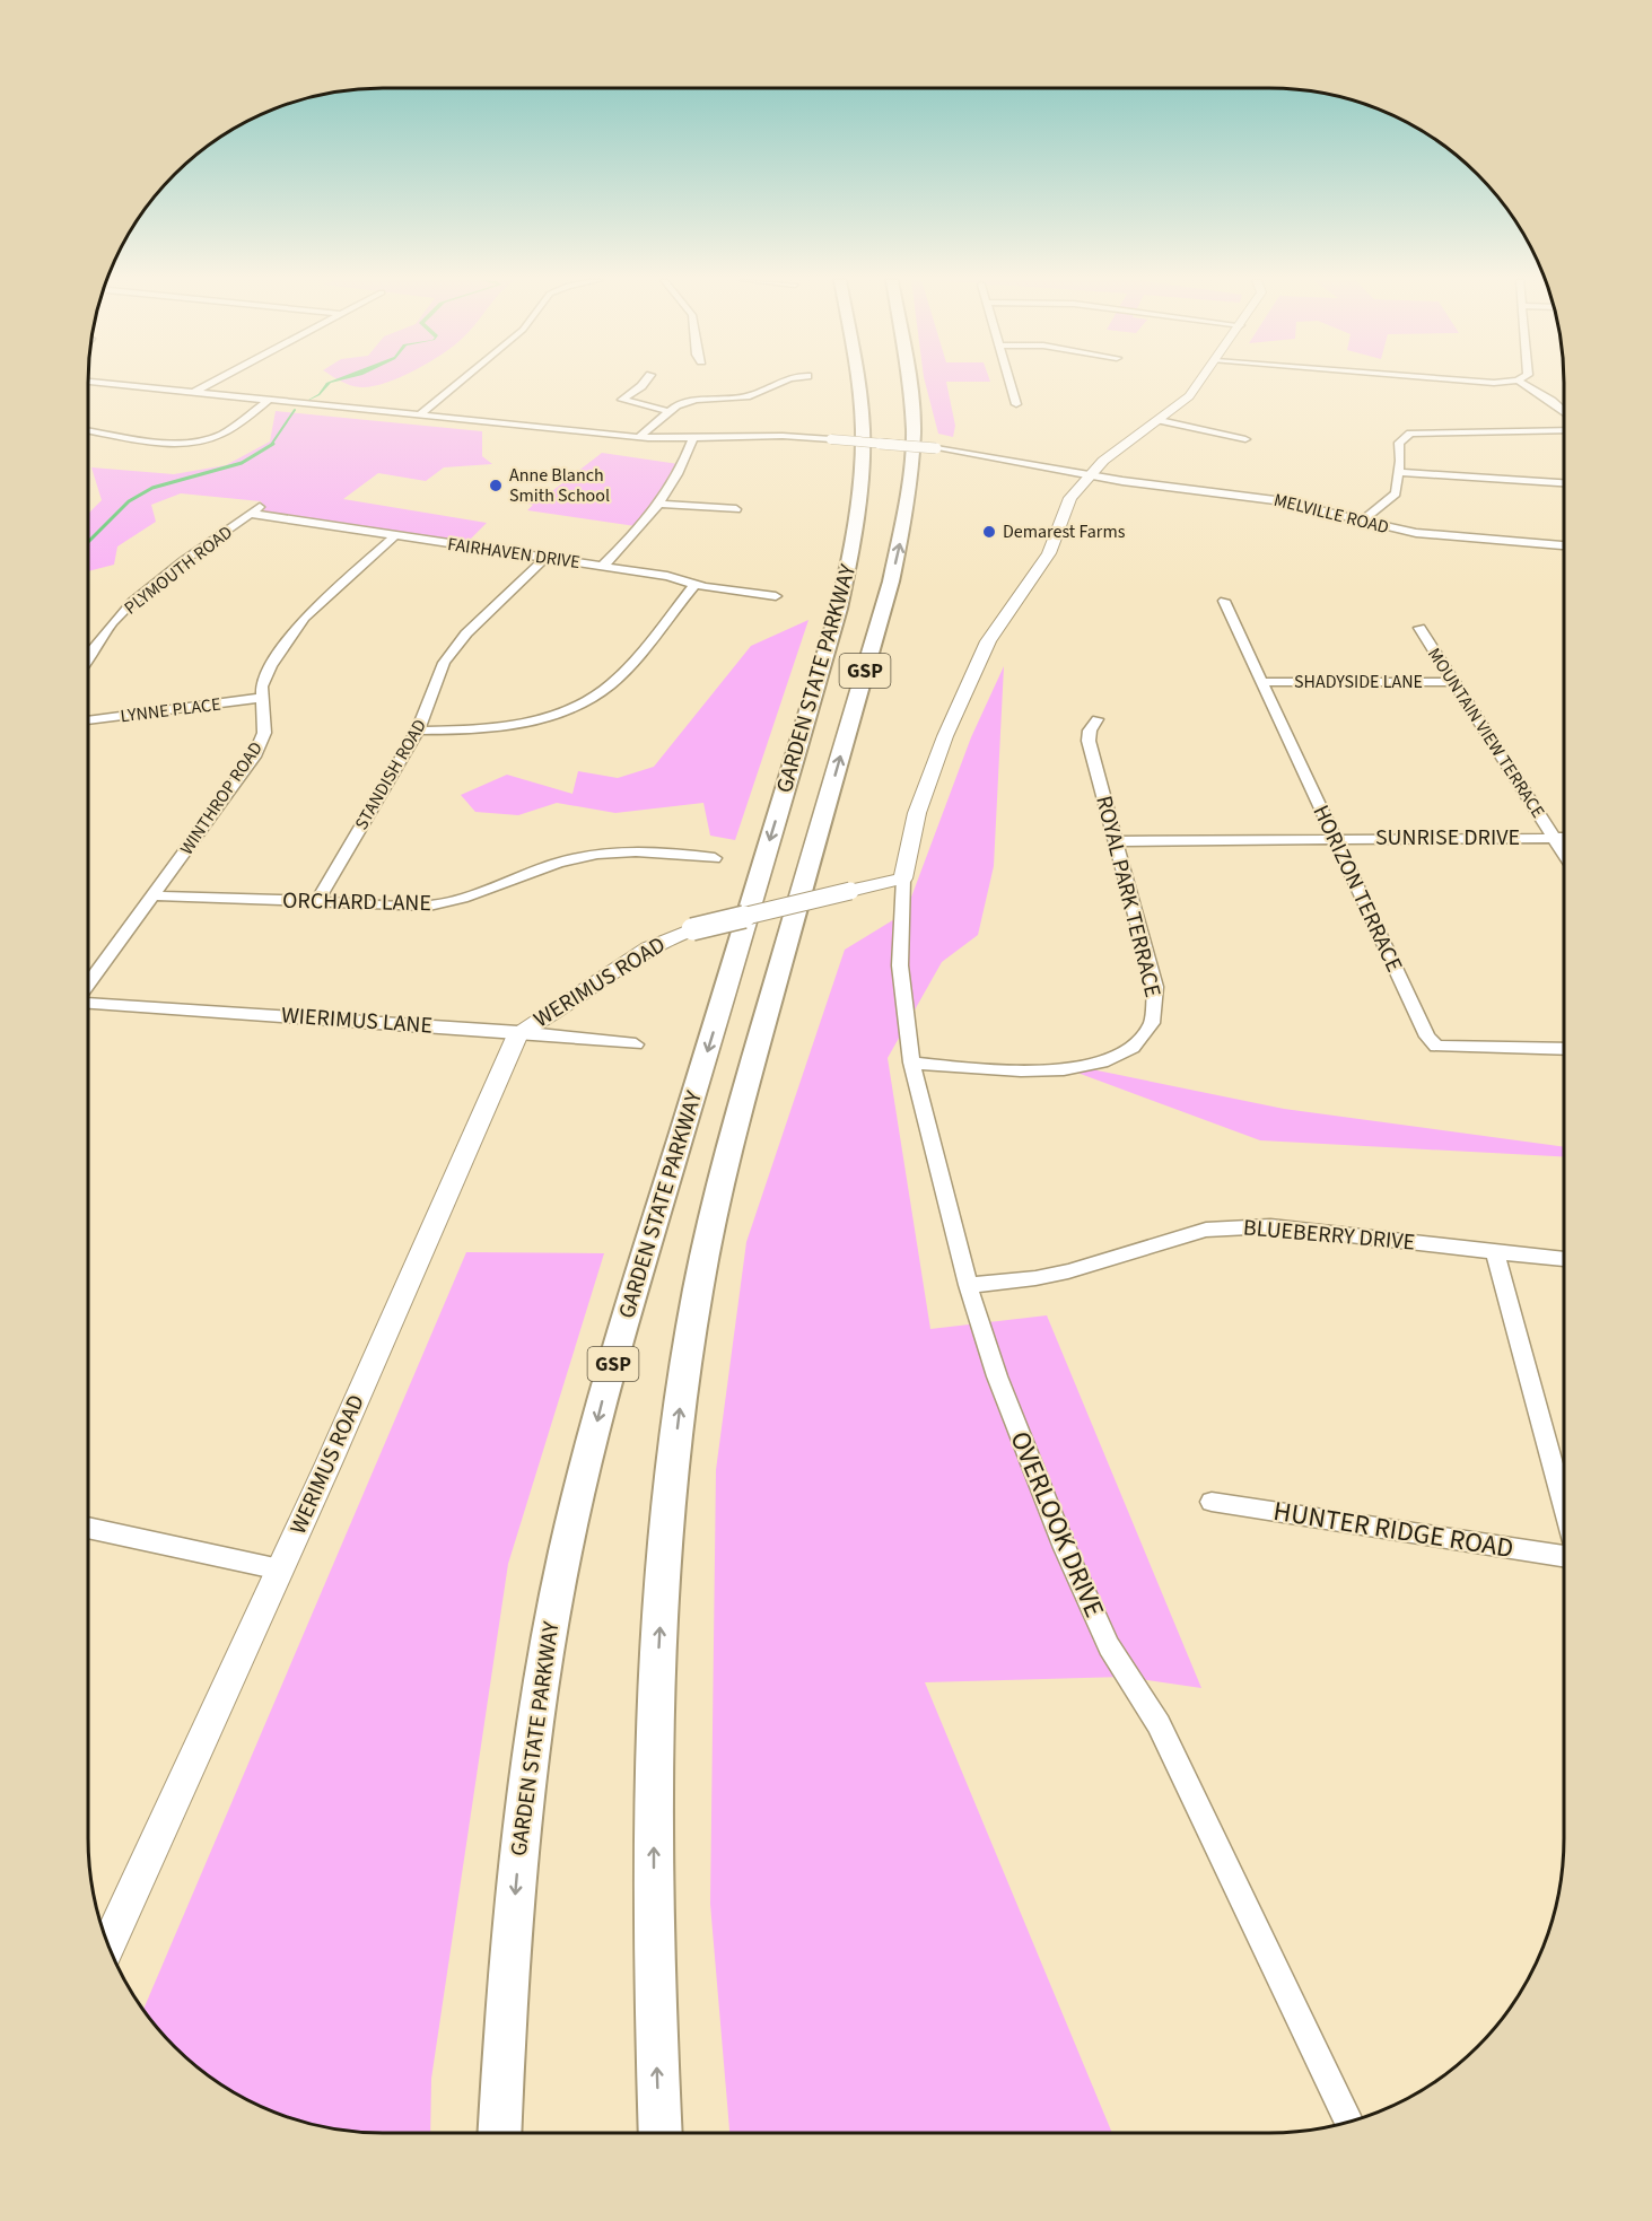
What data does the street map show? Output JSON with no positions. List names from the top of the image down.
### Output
{
  "streets": {
    "highway": ["GSP", "GARDEN STATE PARKWAY"],
    "main road": ["WERIMUS ROAD"],
    "street": [
      "MELVILLE ROAD",
      "FAIRHAVEN DRIVE",
      "PLYMOUTH ROAD",
      "SHADYSIDE LANE",
      "LYNNE PLACE",
      "MOUNTAIN VIEW TERRACE",
      "STANDISH ROAD",
      "WINTHROP ROAD",
      "SUNRISE DRIVE",
      "HORIZON TERRACE",
      "ROYAL PARK TERRACE",
      "ORCHARD LANE",
      "WIERIMUS LANE",
      "BLUEBERRY DRIVE",
      "OVERLOOK DRIVE",
      "HUNTER RIDGE ROAD"
    ]
  },
  "crossings": [
    ["FAIRHAVEN DRIVE", "PLYMOUTH ROAD"],
    ["FAIRHAVEN DRIVE", "STANDISH ROAD"],
    ["FAIRHAVEN DRIVE", "WINTHROP ROAD"],
    ["SHADYSIDE LANE", "MOUNTAIN VIEW TERRACE"],
    ["SHADYSIDE LANE", "HORIZON TERRACE"],
    ["LYNNE PLACE", "WINTHROP ROAD"],
    ["MOUNTAIN VIEW TERRACE", "SUNRISE DRIVE"],
    ["STANDISH ROAD", "ORCHARD LANE"],
    ["WINTHROP ROAD", "ORCHARD LANE"],
    ["SUNRISE DRIVE", "HORIZON TERRACE"],
    ["SUNRISE DRIVE", "ROYAL PARK TERRACE"],
    ["ROYAL PARK TERRACE", "OVERLOOK DRIVE"],
    ["WERIMUS ROAD", "WIERIMUS LANE"],
    ["WERIMUS ROAD", "OVERLOOK DRIVE"],
    ["BLUEBERRY DRIVE", "OVERLOOK DRIVE"]
  ],
  "places": ["Anne Blanch Smith School", "Demarest Farms"]
}
